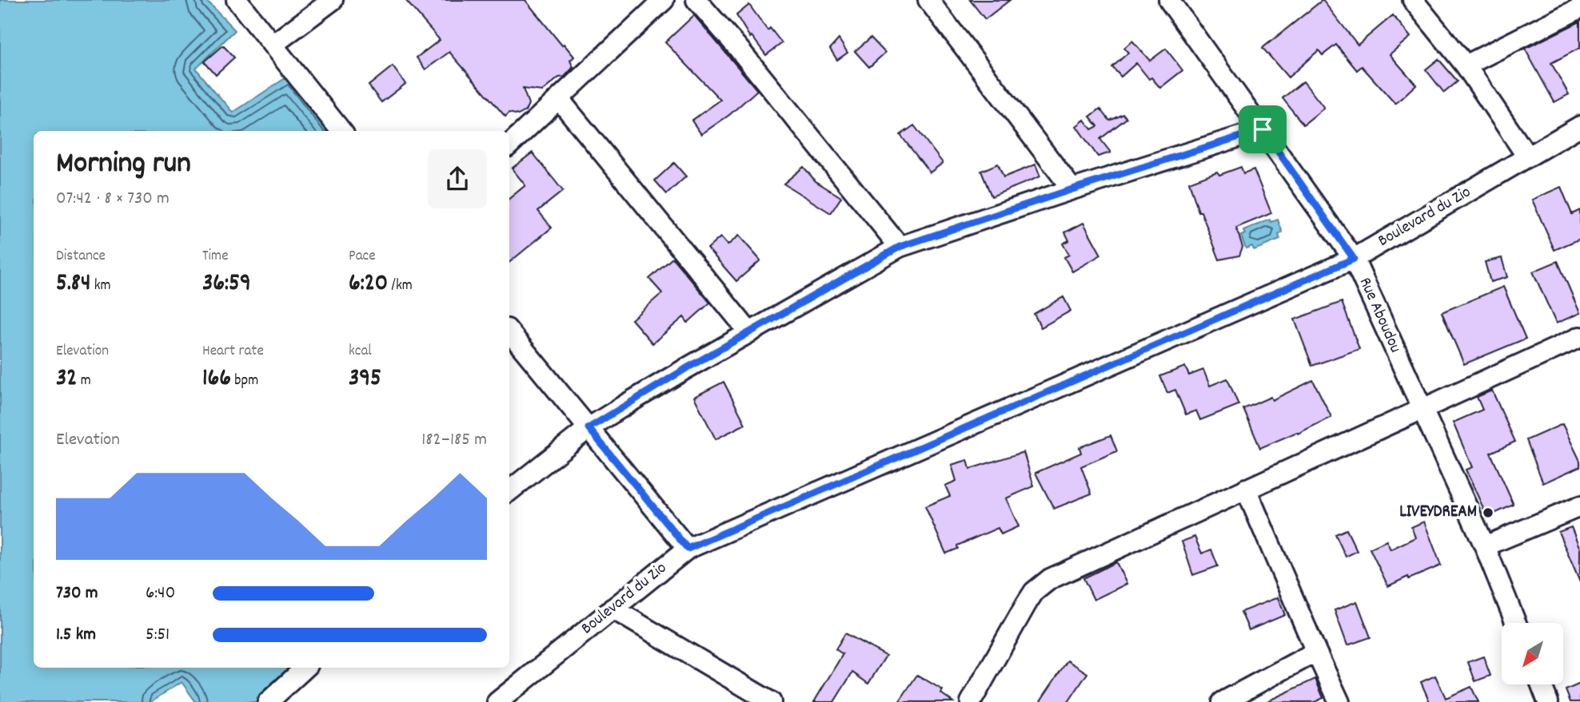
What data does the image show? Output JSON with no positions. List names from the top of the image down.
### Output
{
  "streets": {
    "street": ["Boulevard du Zio", "Rue Aboudou"]
  },
  "crossings": [
    ["Boulevard du Zio", "Rue Aboudou"]
  ],
  "places": ["LIVEYDREAM"],
  "north": "bottom left",
  "page": {
    "heading": ["Morning run", "07:42 · 8 × 730 m"],
    "stats": [
      ["Distance", "5.84 km"],
      ["Time", "36:59"],
      ["Pace", "6:20 /km"],
      ["Elevation", "32 m"],
      ["Heart rate", "166 bpm"],
      ["kcal", "395"]
    ],
    "chart": ["Elevation", "182–185 m"],
    "list": [
      {
        "name": "730 m",
        "note": "6:40"
      },
      {
        "name": "1.5 km",
        "note": "5:51"
      }
    ]
  }
}
